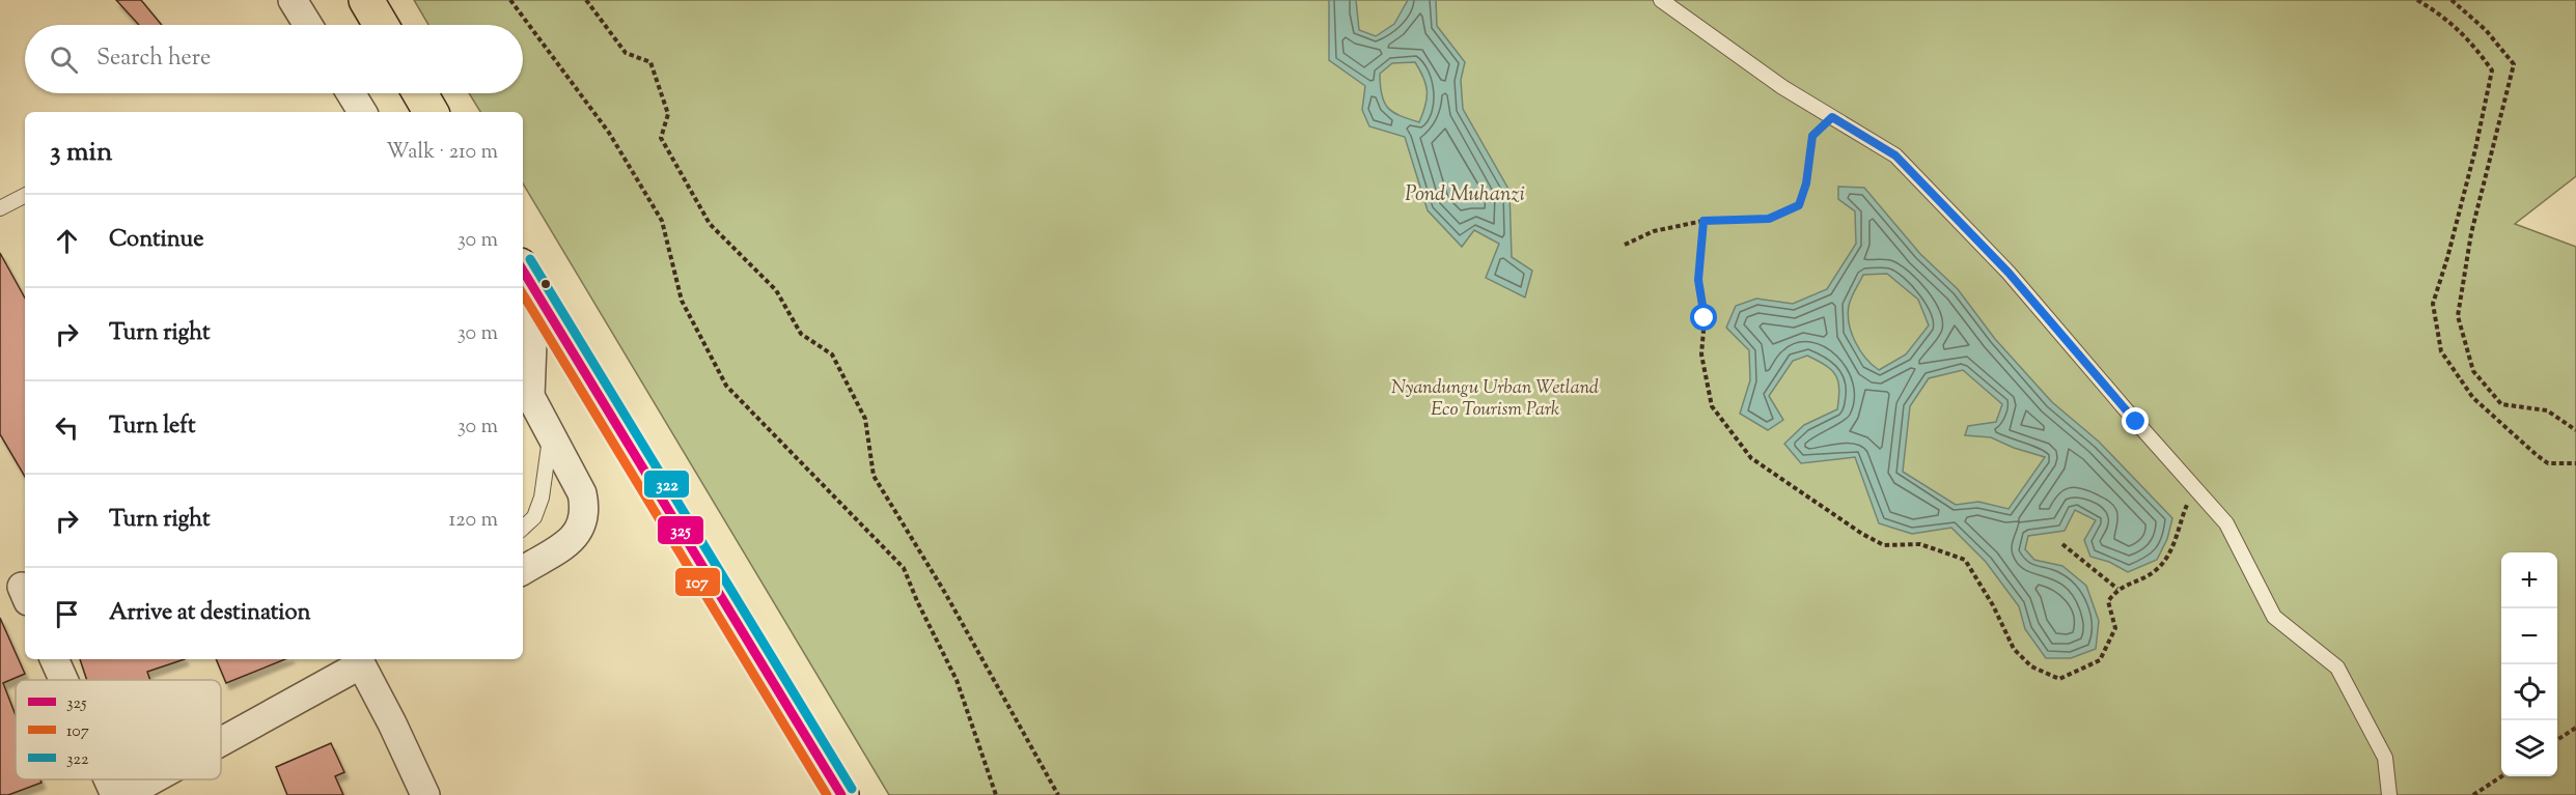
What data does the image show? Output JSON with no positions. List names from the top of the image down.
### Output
{
  "water": ["Pond Muhanzi"],
  "parks": ["Nyandungu Urban Wetland Eco Tourism Park"],
  "lines": ["transit line 322", "transit line 325", "transit line 107"],
  "legend": ["325", "107", "322"],
  "page": {
    "search": "Search here",
    "heading": ["3 min", "Walk · 210 m"],
    "list": [
      ["Continue", "30 m"],
      ["Turn right", "30 m"],
      ["Turn left", "30 m"],
      ["Turn right", "120 m"],
      "Arrive at destination"
    ],
    "map_buttons": ["+", "−"]
  }
}
